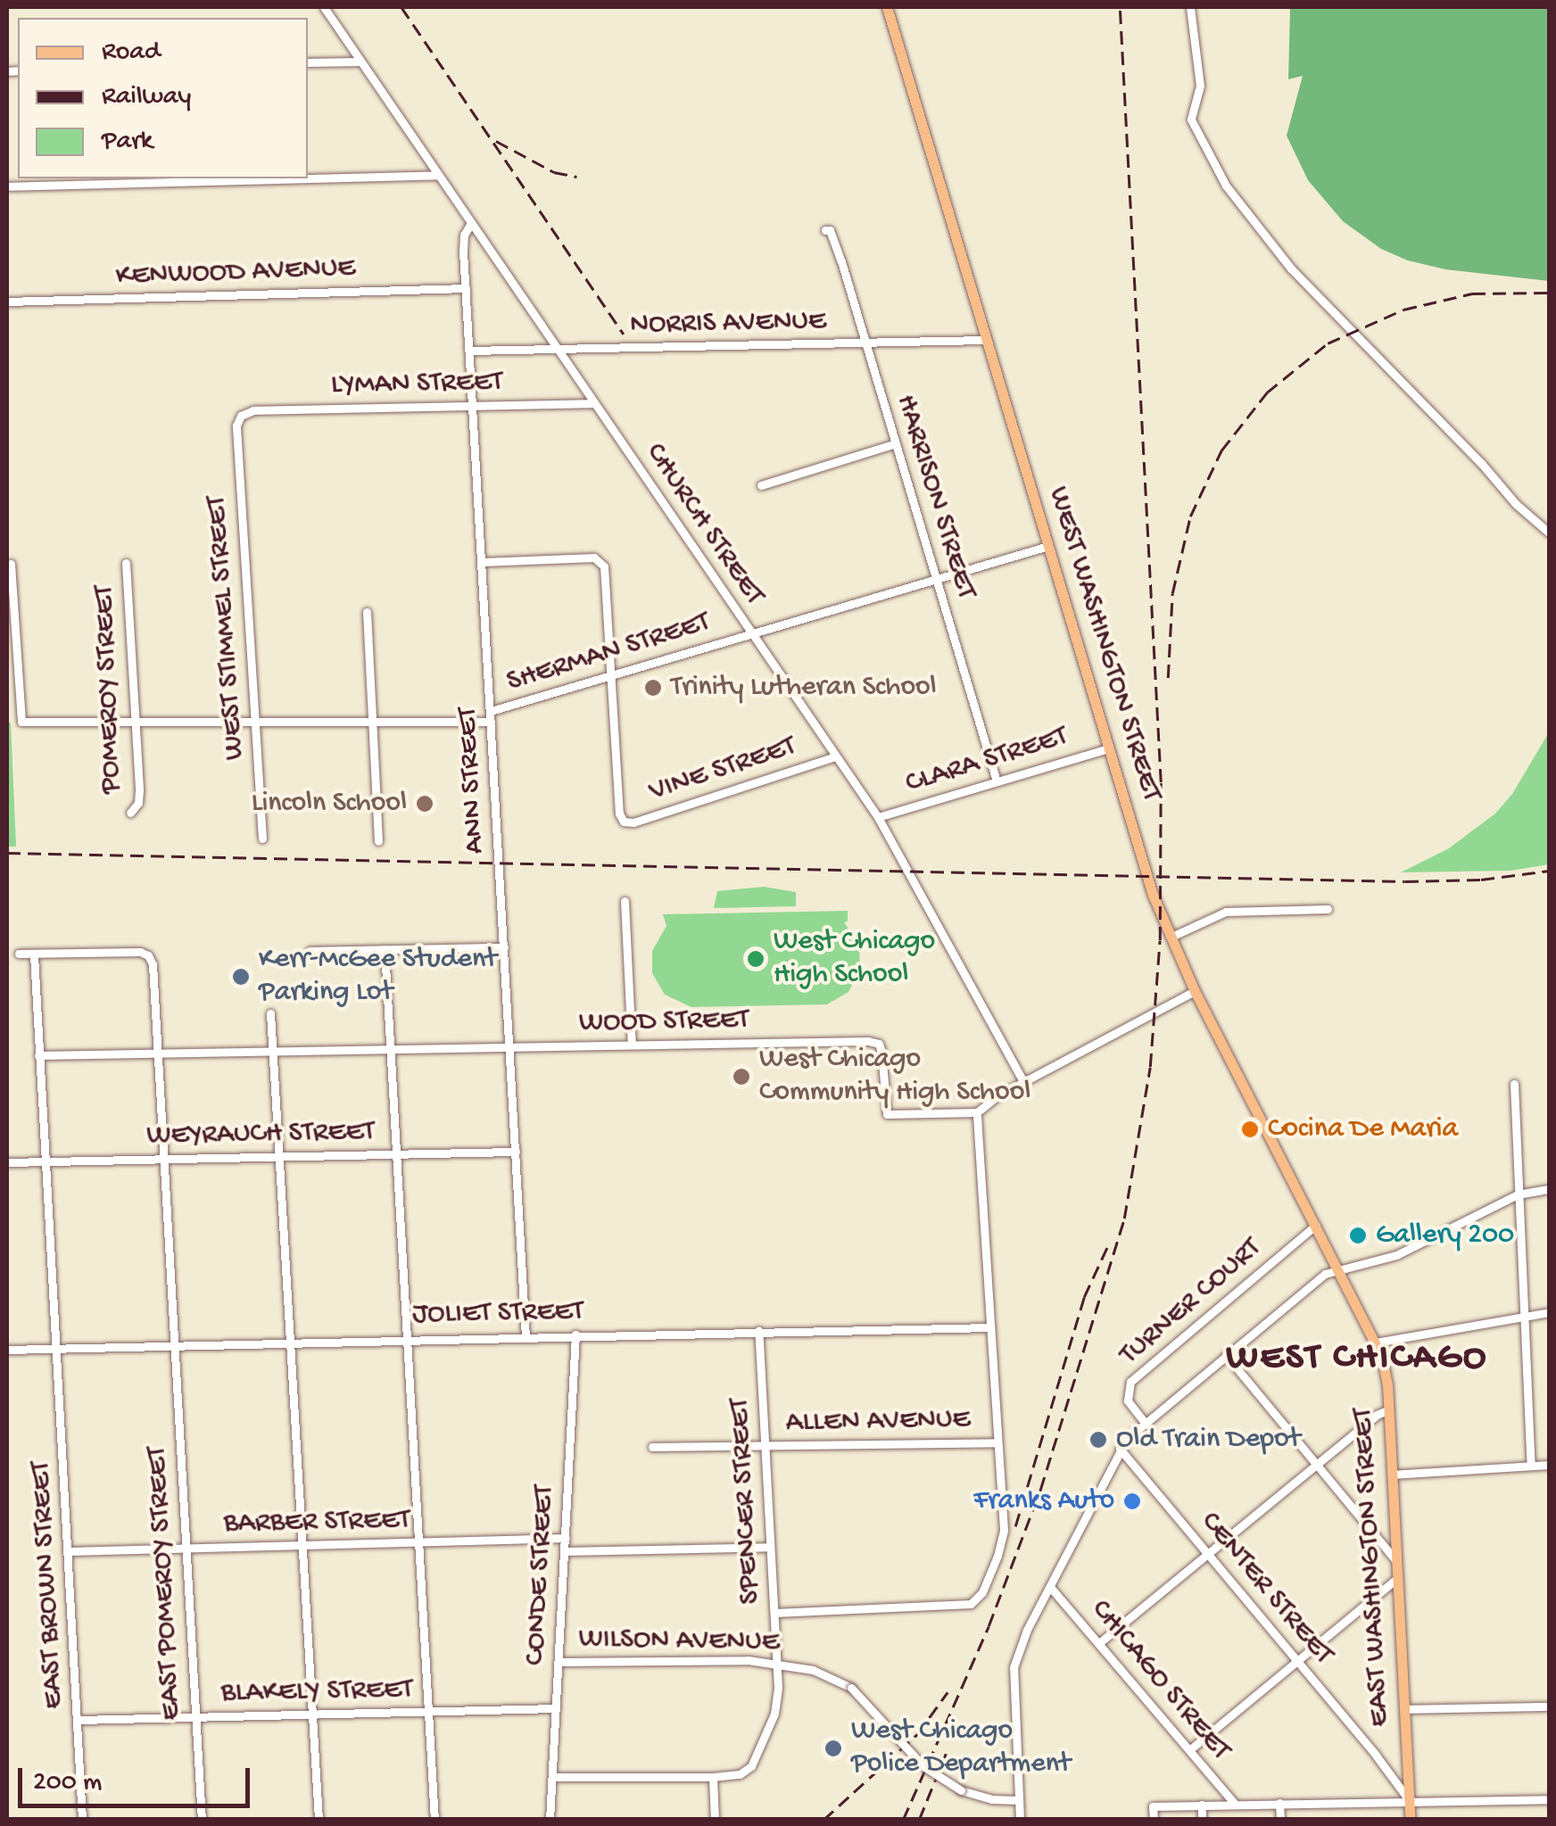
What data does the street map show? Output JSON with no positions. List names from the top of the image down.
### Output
{
  "streets": {
    "main road": ["WEST WASHINGTON STREET", "EAST WASHINGTON STREET"],
    "street": [
      "KENWOOD AVENUE",
      "NORRIS AVENUE",
      "LYMAN STREET",
      "HARRISON STREET",
      "CHURCH STREET",
      "WEST STIMMEL STREET",
      "SHERMAN STREET",
      "POMEROY STREET",
      "CLARA STREET",
      "VINE STREET",
      "ANN STREET",
      "WOOD STREET",
      "WEYRAUCH STREET",
      "TURNER COURT",
      "JOLIET STREET",
      "ALLEN AVENUE",
      "SPENCER STREET",
      "BARBER STREET",
      "CONDE STREET",
      "EAST POMEROY STREET",
      "EAST BROWN STREET",
      "CENTER STREET",
      "WILSON AVENUE",
      "CHICAGO STREET",
      "BLAKELY STREET"
    ]
  },
  "crossings": [
    ["KENWOOD AVENUE", "ANN STREET"],
    ["NORRIS AVENUE", "HARRISON STREET"],
    ["NORRIS AVENUE", "CHURCH STREET"],
    ["NORRIS AVENUE", "WEST WASHINGTON STREET"],
    ["NORRIS AVENUE", "ANN STREET"],
    ["LYMAN STREET", "CHURCH STREET"],
    ["LYMAN STREET", "WEST STIMMEL STREET"],
    ["LYMAN STREET", "ANN STREET"],
    ["HARRISON STREET", "SHERMAN STREET"],
    ["HARRISON STREET", "CLARA STREET"],
    ["CHURCH STREET", "SHERMAN STREET"],
    ["CHURCH STREET", "CLARA STREET"],
    ["CHURCH STREET", "VINE STREET"],
    ["CHURCH STREET", "ANN STREET"],
    ["WEST STIMMEL STREET", "SHERMAN STREET"],
    ["WEST WASHINGTON STREET", "SHERMAN STREET"],
    ["WEST WASHINGTON STREET", "CLARA STREET"],
    ["WEST WASHINGTON STREET", "TURNER COURT"],
    ["WEST WASHINGTON STREET", "EAST WASHINGTON STREET"],
    ["SHERMAN STREET", "POMEROY STREET"],
    ["SHERMAN STREET", "VINE STREET"],
    ["SHERMAN STREET", "ANN STREET"],
    ["ANN STREET", "WOOD STREET"],
    ["ANN STREET", "WEYRAUCH STREET"],
    ["ANN STREET", "JOLIET STREET"],
    ["WOOD STREET", "EAST POMEROY STREET"],
    ["WOOD STREET", "EAST BROWN STREET"],
    ["WEYRAUCH STREET", "EAST POMEROY STREET"],
    ["WEYRAUCH STREET", "EAST BROWN STREET"],
    ["JOLIET STREET", "SPENCER STREET"],
    ["JOLIET STREET", "CONDE STREET"],
    ["JOLIET STREET", "EAST POMEROY STREET"],
    ["JOLIET STREET", "EAST BROWN STREET"],
    ["ALLEN AVENUE", "SPENCER STREET"],
    ["SPENCER STREET", "WILSON AVENUE"],
    ["BARBER STREET", "CONDE STREET"],
    ["BARBER STREET", "EAST POMEROY STREET"],
    ["BARBER STREET", "EAST BROWN STREET"],
    ["EAST WASHINGTON STREET", "CENTER STREET"],
    ["CONDE STREET", "WILSON AVENUE"],
    ["CONDE STREET", "BLAKELY STREET"],
    ["EAST POMEROY STREET", "EAST BROWN STREET"],
    ["EAST POMEROY STREET", "BLAKELY STREET"],
    ["EAST BROWN STREET", "BLAKELY STREET"]
  ],
  "districts": ["WEST CHICAGO"],
  "places": [
    "Trinity Lutheran School",
    "Lincoln School",
    "West Chicago High School",
    "Kerr-McGee Student Parking Lot",
    "West Chicago Community High School",
    "Cocina De Maria",
    "Gallery 200",
    "Old Train Depot",
    "Franks Auto",
    "West Chicago Police Department"
  ],
  "legend": ["Road", "Railway", "Park"],
  "scale_bar": "200 m"
}
